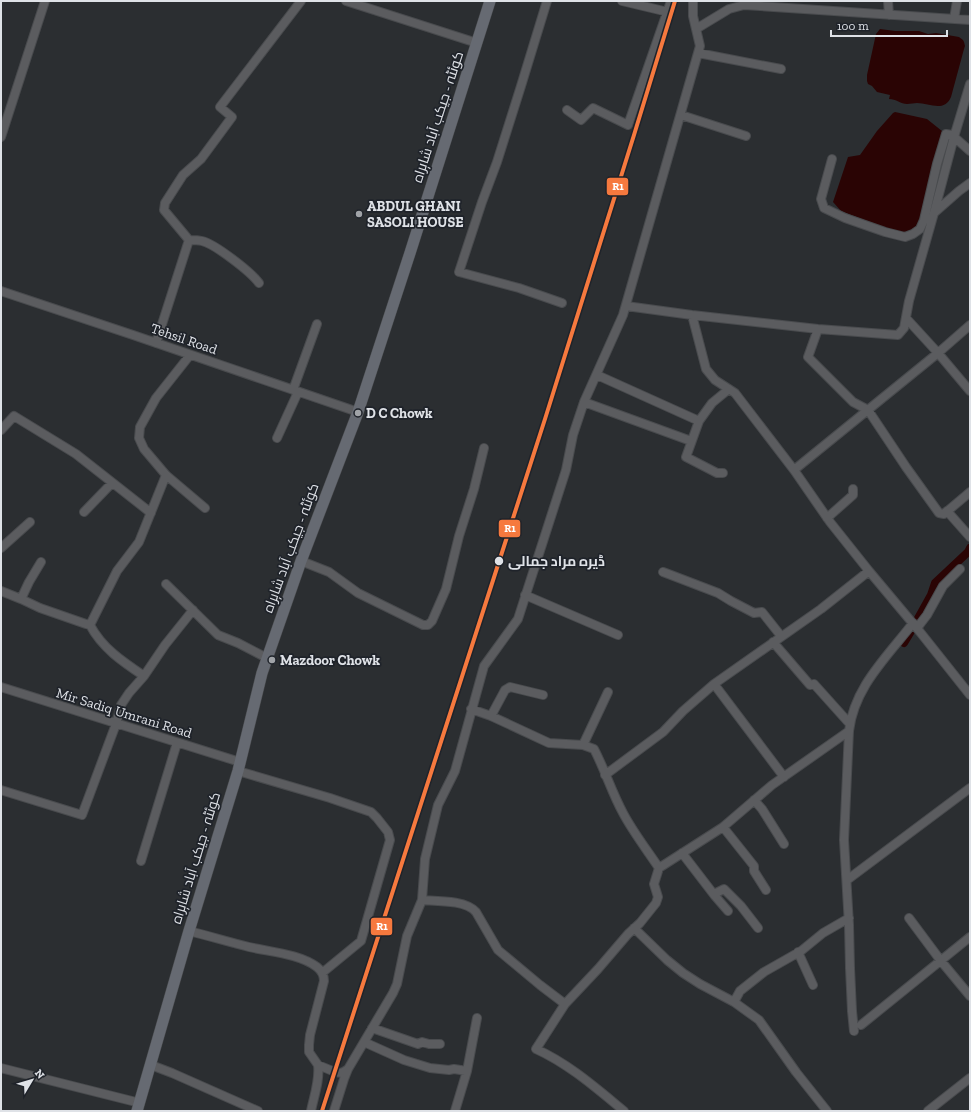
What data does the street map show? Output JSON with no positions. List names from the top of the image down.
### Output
{
  "streets": {
    "highway": ["کوئٹہ - جیکب آباد شاہراہ"],
    "street": ["Tehsil Road", "Mir Sadiq Umrani Road"]
  },
  "crossings": [
    ["کوئٹہ - جیکب آباد شاہراہ", "Tehsil Road"],
    ["کوئٹہ - جیکب آباد شاہراہ", "Mir Sadiq Umrani Road"]
  ],
  "places": [
    "ABDUL GHANI SASOLI HOUSE",
    "D C Chowk",
    "ڈیرہ مراد جمالی",
    "Mazdoor Chowk"
  ],
  "lines": ["transit line R1"],
  "scale_bar": "100 m",
  "north": "top right"
}
